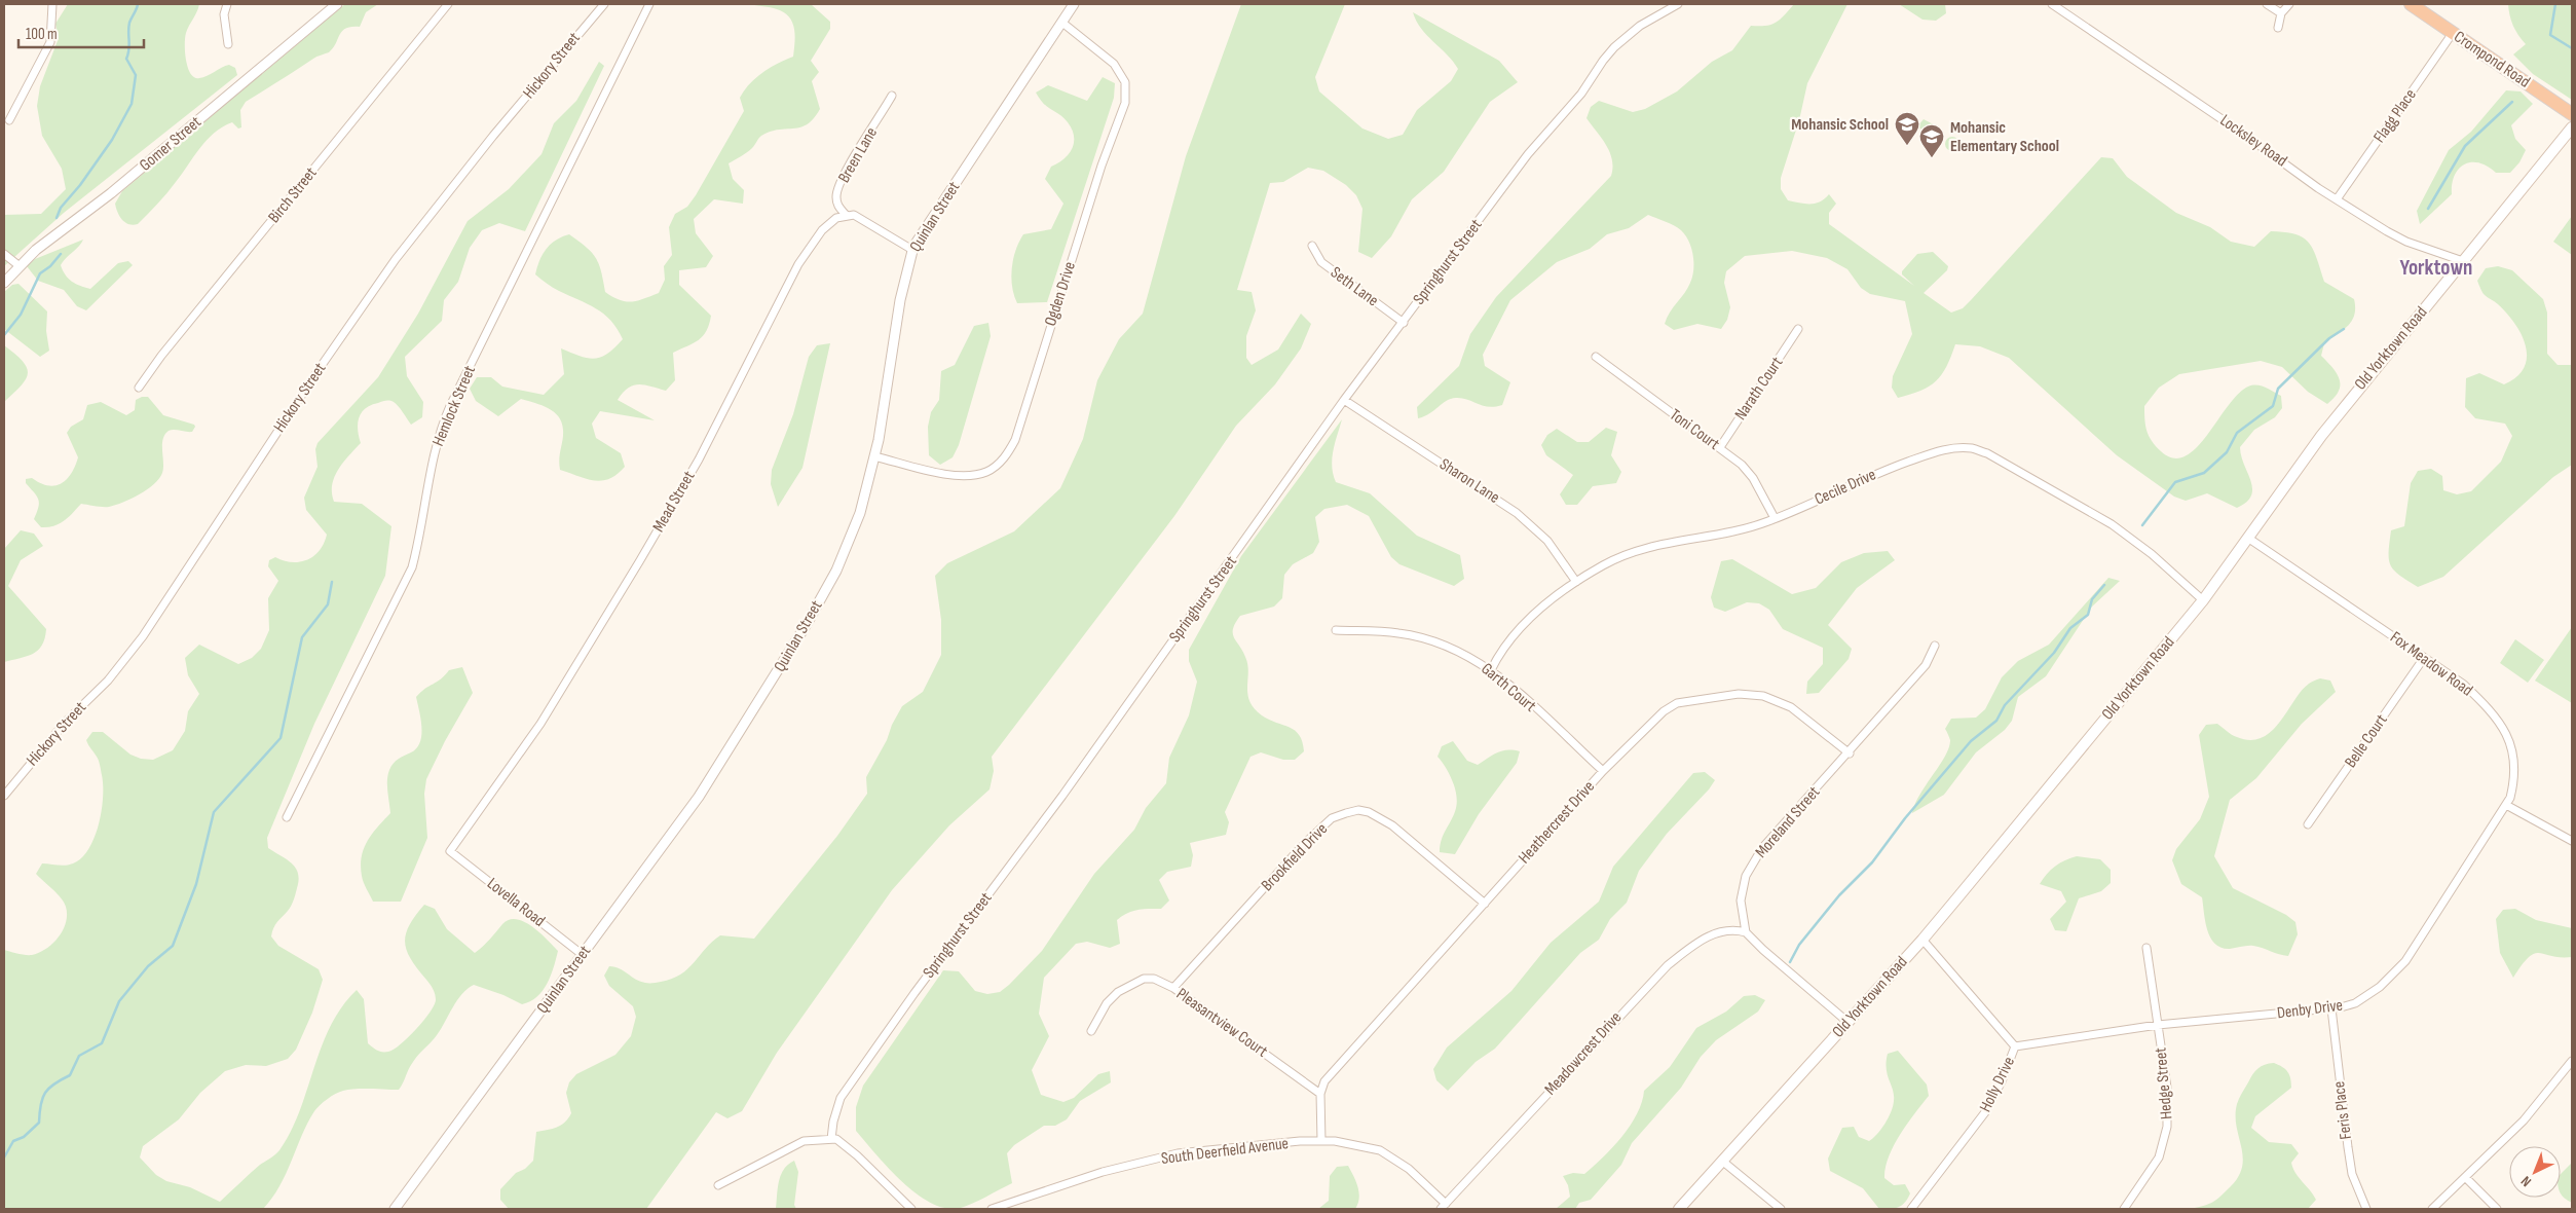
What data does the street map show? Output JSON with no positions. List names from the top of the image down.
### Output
{
  "streets": {
    "highway": ["Crompond Road"],
    "main road": ["Old Yorktown Road"],
    "street": [
      "Hickory Street",
      "Flagg Place",
      "Locksley Road",
      "Gomer Street",
      "Breen Lane",
      "Birch Street",
      "Quinlan Street",
      "Springhurst Street",
      "Seth Lane",
      "Ogden Drive",
      "Narath Court",
      "Hemlock Street",
      "Toni Court",
      "Sharon Lane",
      "Cecile Drive",
      "Mead Street",
      "Fox Meadow Road",
      "Garth Court",
      "Belle Court",
      "Heathercrest Drive",
      "Moreland Street",
      "Brookfield Drive",
      "Lovella Road",
      "Denby Drive",
      "Pleasantview Court",
      "Meadowcrest Drive",
      "Hedge Street",
      "Holly Drive",
      "Feris Place",
      "South Deerfield Avenue"
    ]
  },
  "crossings": [
    ["Crompond Road", "Flagg Place"],
    ["Flagg Place", "Locksley Road"],
    ["Locksley Road", "Old Yorktown Road"],
    ["Breen Lane", "Mead Street"],
    ["Quinlan Street", "Ogden Drive"],
    ["Quinlan Street", "Lovella Road"],
    ["Springhurst Street", "Seth Lane"],
    ["Springhurst Street", "Sharon Lane"],
    ["Old Yorktown Road", "Cecile Drive"],
    ["Old Yorktown Road", "Fox Meadow Road"],
    ["Old Yorktown Road", "Holly Drive"],
    ["Narath Court", "Toni Court"],
    ["Toni Court", "Cecile Drive"],
    ["Sharon Lane", "Cecile Drive"],
    ["Cecile Drive", "Garth Court"],
    ["Mead Street", "Lovella Road"],
    ["Fox Meadow Road", "Belle Court"],
    ["Fox Meadow Road", "Denby Drive"],
    ["Garth Court", "Heathercrest Drive"],
    ["Heathercrest Drive", "Moreland Street"],
    ["Heathercrest Drive", "Brookfield Drive"],
    ["Heathercrest Drive", "Pleasantview Court"],
    ["Moreland Street", "Meadowcrest Drive"],
    ["Brookfield Drive", "Pleasantview Court"],
    ["Denby Drive", "Hedge Street"],
    ["Denby Drive", "Holly Drive"],
    ["Denby Drive", "Feris Place"],
    ["Meadowcrest Drive", "South Deerfield Avenue"]
  ],
  "districts": ["Yorktown"],
  "places": {
    "school or university": ["Mohansic School", "Mohansic Elementary School"]
  },
  "scale_bar": "100 m",
  "north": "bottom left"
}
